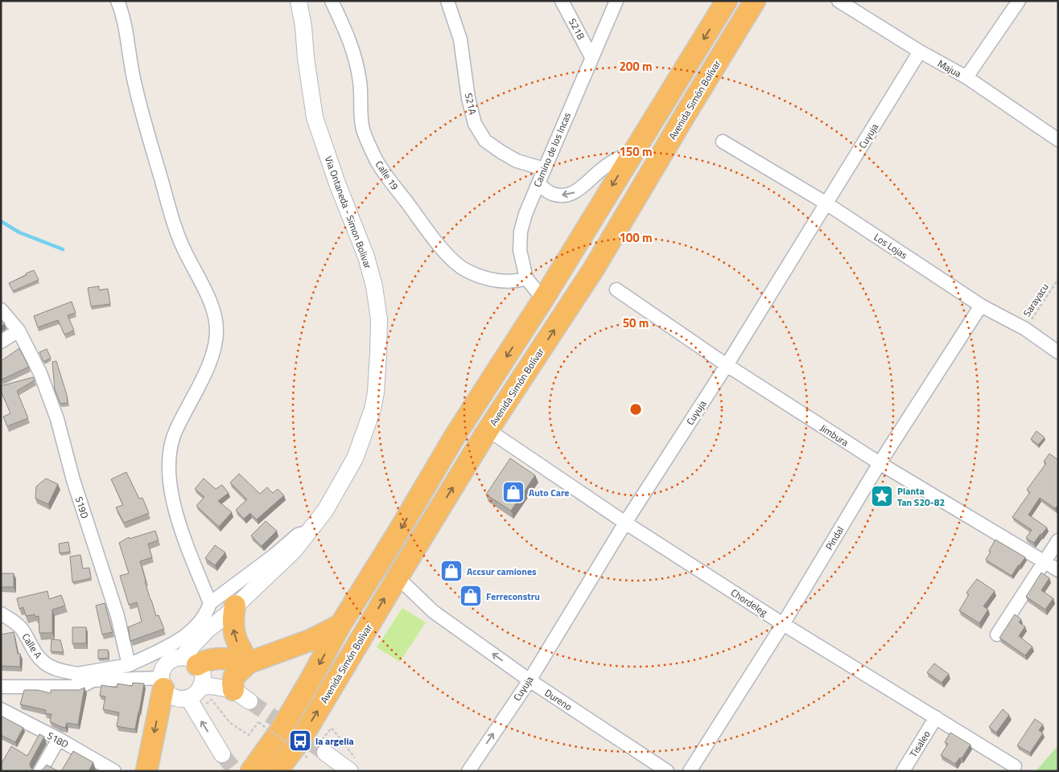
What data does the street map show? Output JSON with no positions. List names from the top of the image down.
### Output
{
  "streets": {
    "highway": ["Avenida Simón Bolívar"],
    "street": [
      "S21B",
      "Majua",
      "S21A",
      "Cuyuja",
      "Camino de los Incas",
      "Calle 19",
      "Via Ontaneda - Simon Bolivar",
      "Los Lojas",
      "Jimbura",
      "S19D",
      "Pindal",
      "Chordeleg",
      "Calle A",
      "Dureno",
      "S18D",
      "Tisaleo"
    ],
    "path": ["Sarayacu"]
  },
  "crossings": [
    ["S21B", "Camino de los Incas"],
    ["Majua", "Cuyuja"],
    ["Avenida Simón Bolívar", "Chordeleg"],
    ["Avenida Simón Bolívar", "Dureno"],
    ["S21A", "Camino de los Incas"],
    ["Cuyuja", "Los Lojas"],
    ["Cuyuja", "Jimbura"],
    ["Cuyuja", "Chordeleg"],
    ["Cuyuja", "Dureno"],
    ["Camino de los Incas", "Calle 19"],
    ["Los Lojas", "Sarayacu"],
    ["Los Lojas", "Pindal"],
    ["Jimbura", "Pindal"],
    ["Pindal", "Chordeleg"],
    ["Chordeleg", "Tisaleo"]
  ],
  "one_way": ["Dureno"],
  "places": {
    "shop": ["Auto Care", "Accsur camiones", "Ferreconstru"],
    "place": ["Planta Tan S20-82"],
    "bus stop": ["la argelia"]
  },
  "rings": [
    "200 m",
    "150 m",
    "100 m",
    "50 m"
  ]
}
